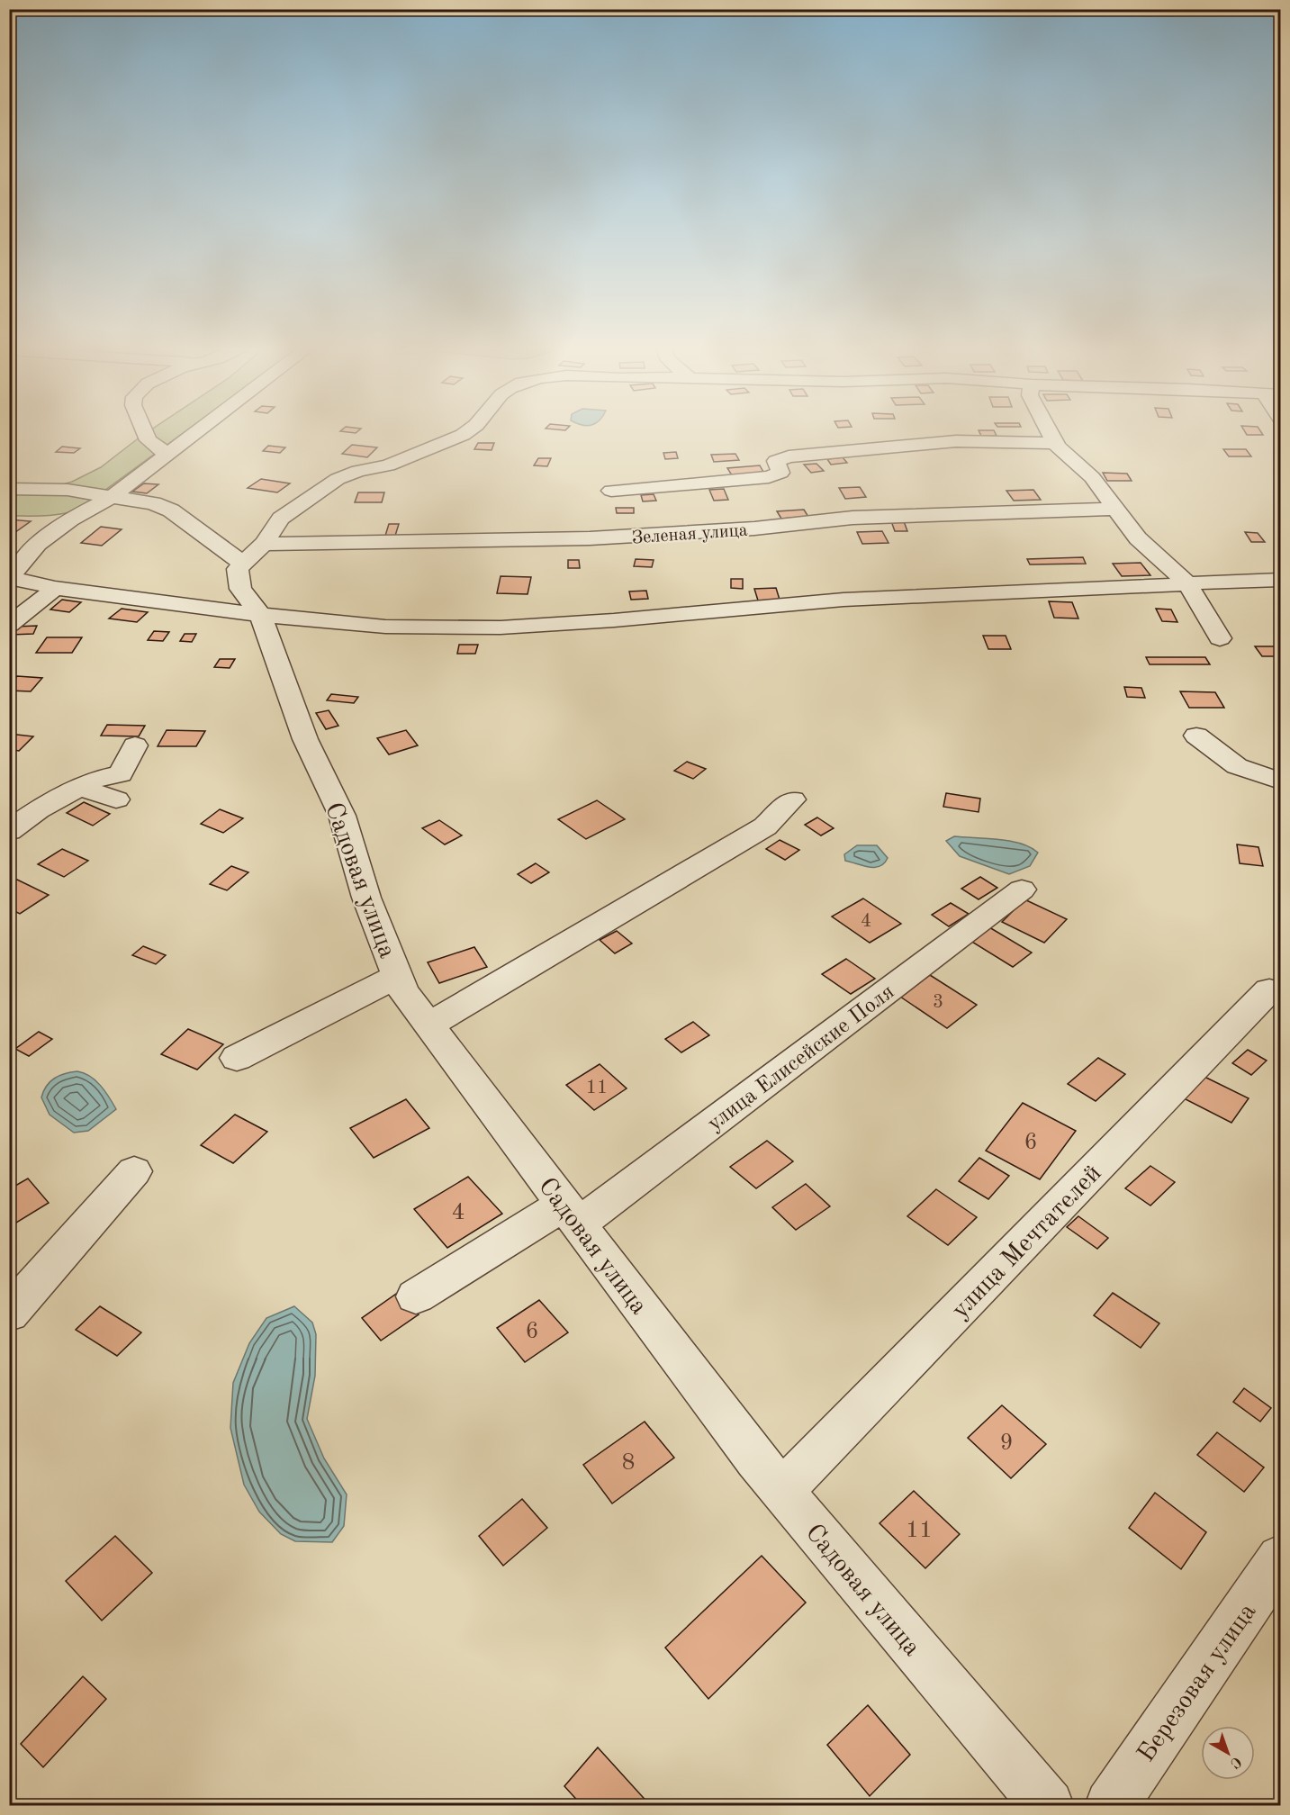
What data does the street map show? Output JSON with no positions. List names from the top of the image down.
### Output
{
  "streets": {
    "street": [
      "Зеленая улица",
      "Садовая улица",
      "улица Елисейские Поля",
      "улица Мечтателей",
      "Березовая улица"
    ]
  },
  "crossings": [
    ["Садовая улица", "улица Елисейские Поля"],
    ["Садовая улица", "улица Мечтателей"]
  ],
  "house_numbers": [
    "4",
    "3",
    "11",
    "6",
    "4",
    "6",
    "9",
    "8",
    "11"
  ],
  "north": "bottom right"
}
